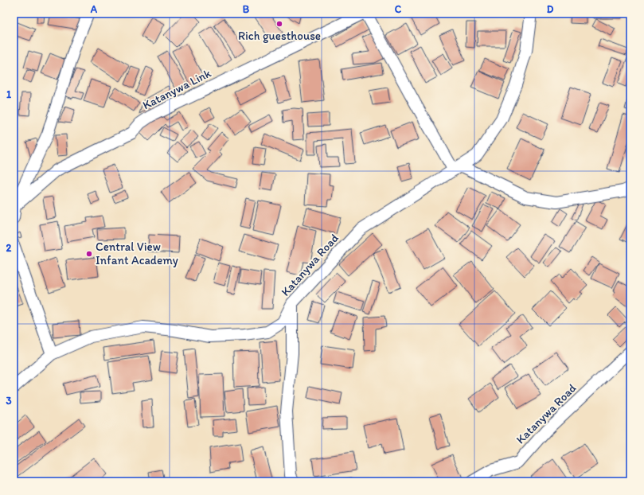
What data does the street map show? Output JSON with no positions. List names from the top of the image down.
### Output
{
  "streets": {
    "street": ["Katanywa Link", "Katanywa Road"]
  },
  "places": ["Rich guesthouse", "Central View Infant Academy"],
  "grid": {
    "columns": [
      "A",
      "B",
      "C",
      "D"
    ],
    "rows": ["1", "2", "3"]
  }
}
